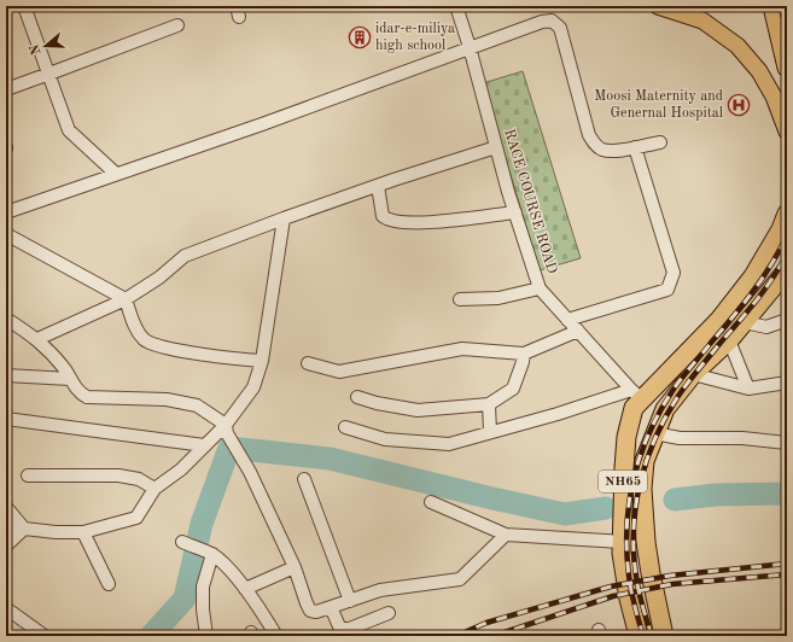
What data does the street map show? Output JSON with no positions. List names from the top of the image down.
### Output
{
  "streets": {
    "highway": ["NH65"],
    "street": ["RACE COURSE ROAD"]
  },
  "crossings": [
    ["RACE COURSE ROAD", "NH65"]
  ],
  "places": {
    "building": ["idar-e-miliya high school"],
    "hospital": ["Moosi Maternity and Genernal Hospital"]
  },
  "north": "left"
}
